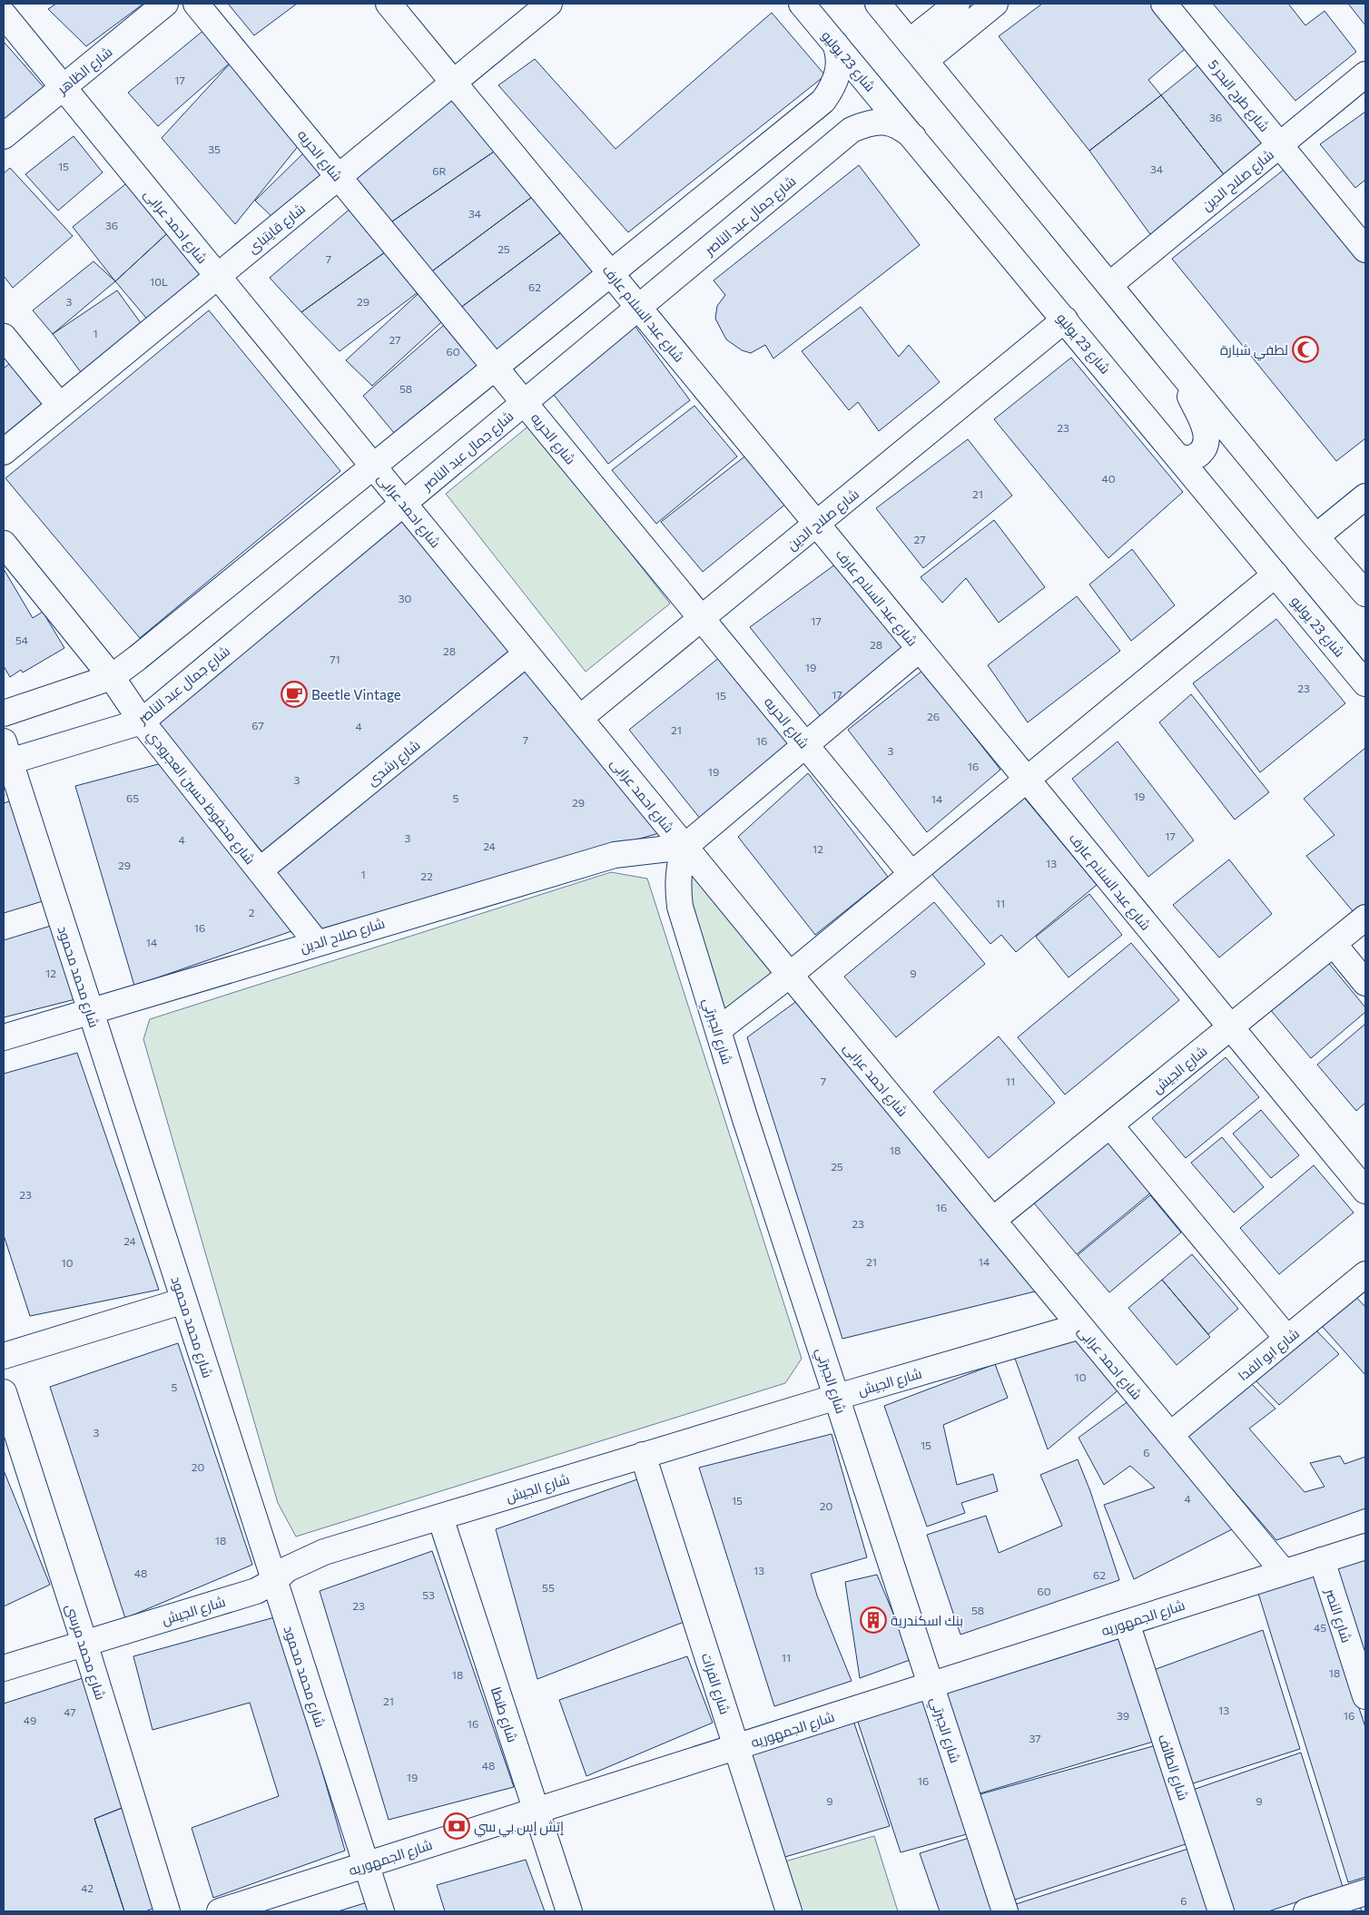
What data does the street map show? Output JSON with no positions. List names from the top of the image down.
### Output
{
  "streets": {
    "street": [
      "شارع 23 يوليو",
      "شارع الظاهر",
      "شارع طرح البحر 5",
      "شارع الحريه",
      "شارع صلاح الدين",
      "شارع جمال عبد الناصر",
      "شارع احمد عرابى",
      "شارع قايتباى",
      "شارع عبد السلام عارف",
      "شارع رشدى",
      "شارع محفوظ حسين العجرودي",
      "شارع محمد محمود",
      "شارع الجبرتي",
      "شارع الجيش",
      "شارع ابو الفدا",
      "شارع النصر",
      "شارع الجمهوريه",
      "شارع محمد مرسى",
      "شارع الفرات",
      "شارع طنطا",
      "شارع الطائف"
    ]
  },
  "crossings": [
    ["شارع 23 يوليو", "شارع صلاح الدين"],
    ["شارع 23 يوليو", "شارع جمال عبد الناصر"],
    ["شارع الظاهر", "شارع احمد عرابى"],
    ["شارع طرح البحر 5", "شارع صلاح الدين"],
    ["شارع الحريه", "شارع صلاح الدين"],
    ["شارع الحريه", "شارع جمال عبد الناصر"],
    ["شارع الحريه", "شارع قايتباى"],
    ["شارع صلاح الدين", "شارع احمد عرابى"],
    ["شارع صلاح الدين", "شارع عبد السلام عارف"],
    ["شارع صلاح الدين", "شارع محفوظ حسين العجرودي"],
    ["شارع صلاح الدين", "شارع محمد محمود"],
    ["شارع صلاح الدين", "شارع الجبرتي"],
    ["شارع جمال عبد الناصر", "شارع احمد عرابى"],
    ["شارع جمال عبد الناصر", "شارع عبد السلام عارف"],
    ["شارع جمال عبد الناصر", "شارع محفوظ حسين العجرودي"],
    ["شارع جمال عبد الناصر", "شارع محمد محمود"],
    ["شارع احمد عرابى", "شارع قايتباى"],
    ["شارع احمد عرابى", "شارع رشدى"],
    ["شارع احمد عرابى", "شارع الجبرتي"],
    ["شارع احمد عرابى", "شارع الجيش"],
    ["شارع احمد عرابى", "شارع ابو الفدا"],
    ["شارع احمد عرابى", "شارع الجمهوريه"],
    ["شارع قايتباى", "شارع عبد السلام عارف"],
    ["شارع عبد السلام عارف", "شارع الجيش"],
    ["شارع رشدى", "شارع محفوظ حسين العجرودي"],
    ["شارع محمد محمود", "شارع الجيش"],
    ["شارع محمد محمود", "شارع الجمهوريه"],
    ["شارع الجبرتي", "شارع الجيش"],
    ["شارع الجبرتي", "شارع الجمهوريه"],
    ["شارع الجيش", "شارع محمد مرسى"],
    ["شارع الجيش", "شارع الفرات"],
    ["شارع الجيش", "شارع طنطا"],
    ["شارع النصر", "شارع الجمهوريه"],
    ["شارع الجمهوريه", "شارع الفرات"],
    ["شارع الجمهوريه", "شارع طنطا"],
    ["شارع الجمهوريه", "شارع الطائف"]
  ],
  "places": {
    "mosque": ["لطفي شبارة"],
    "cafe": ["Beetle Vintage"],
    "building": ["بنك اسكندرية"],
    "bank": ["إتش إس بي سي"]
  },
  "house_numbers": [
    "17",
    "36",
    "35",
    "15",
    "34",
    "6R",
    "34",
    "36",
    "25",
    "7",
    "10L",
    "62",
    "3",
    "29",
    "1",
    "27",
    "60",
    "58",
    "23",
    "40",
    "21",
    "27",
    "30",
    "17",
    "54",
    "28",
    "28",
    "71",
    "19",
    "23",
    "17",
    "15",
    "26",
    "67",
    "4",
    "21",
    "7",
    "16",
    "3",
    "16",
    "19",
    "3",
    "19",
    "65",
    "5",
    "14",
    "29",
    "17",
    "3",
    "4",
    "24",
    "12",
    "13",
    "29",
    "1",
    "22",
    "11",
    "2",
    "16",
    "14",
    "12",
    "9",
    "7",
    "11",
    "18",
    "25",
    "23",
    "16",
    "23",
    "24",
    "21",
    "14",
    "10",
    "10",
    "5",
    "3",
    "15",
    "6",
    "20",
    "4",
    "15",
    "20",
    "18",
    "13",
    "48",
    "62",
    "55",
    "60",
    "53",
    "23",
    "58",
    "45",
    "11",
    "18",
    "18",
    "21",
    "13",
    "47",
    "39",
    "16",
    "49",
    "16",
    "37",
    "48",
    "19",
    "16",
    "9",
    "9",
    "42",
    "6"
  ]
}
